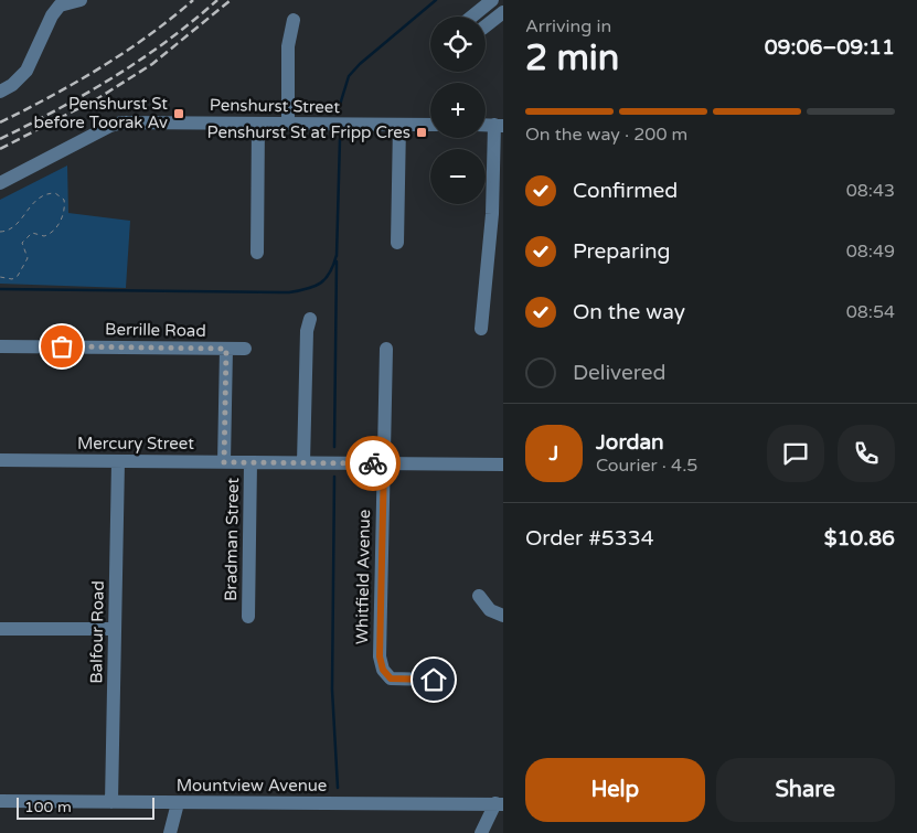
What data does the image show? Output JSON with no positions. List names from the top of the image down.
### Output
{
  "streets": {
    "street": [
      "Penshurst Street",
      "Berrille Road",
      "Mercury Street",
      "Bradman Street",
      "Whitfield Avenue",
      "Balfour Road",
      "Mountview Avenue"
    ]
  },
  "crossings": [
    ["Mercury Street", "Bradman Street"],
    ["Mercury Street", "Whitfield Avenue"],
    ["Mercury Street", "Balfour Road"],
    ["Balfour Road", "Mountview Avenue"]
  ],
  "places": {
    "transit": ["Penshurst St before Toorak Av", "Penshurst St at Fripp Cres"]
  },
  "scale_bar": "100 m",
  "page": {
    "heading": ["2 min", "Arriving in", "09:06–09:11"],
    "panel": [
      "Jordan",
      "Courier · 4.5",
      "Order #5334",
      "$10.86"
    ],
    "map_buttons": ["+", "−"],
    "bar": "On the way · 200 m",
    "list": [
      ["Confirmed", "08:43"],
      ["Preparing", "08:49"],
      ["On the way", "08:54"],
      "Delivered"
    ],
    "round": "J",
    "buttons": ["Help", "Share"],
    "scale": "100 m"
  }
}
